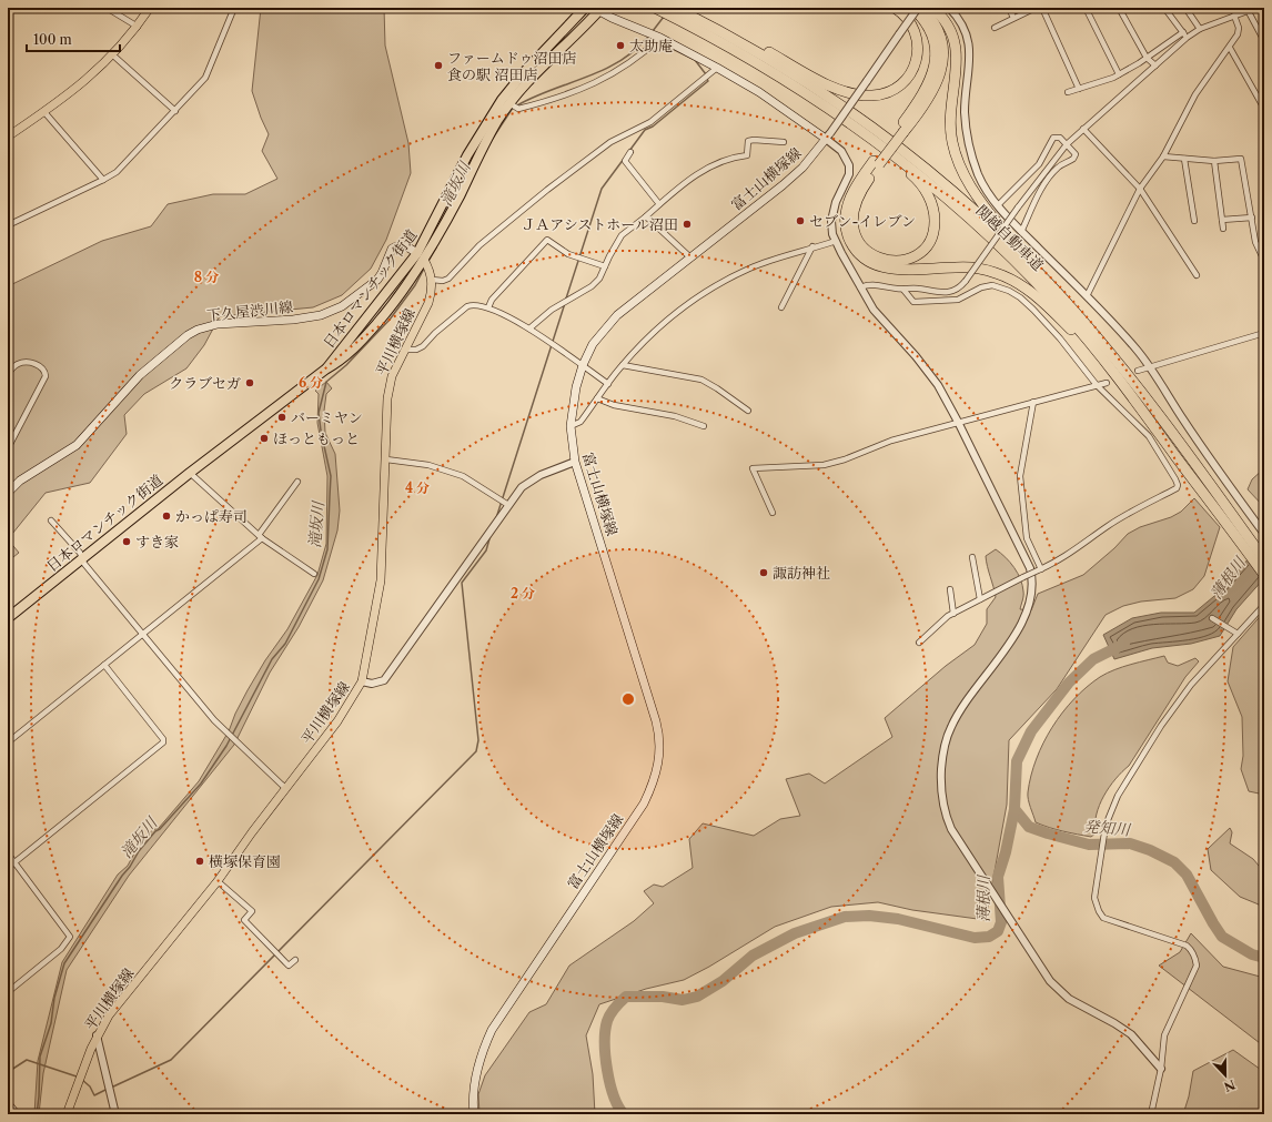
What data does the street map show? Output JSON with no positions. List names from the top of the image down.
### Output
{
  "streets": {
    "highway": ["関越自動車道", "日本ロマンチック街道"],
    "main road": ["富士山横塚線", "下久屋渋川線", "平川横塚線"]
  },
  "crossings": [
    ["日本ロマンチック街道", "下久屋渋川線"],
    ["日本ロマンチック街道", "平川横塚線"]
  ],
  "water": ["滝坂川", "薄根川", "発知川"],
  "places": [
    "太助庵",
    "ファームドゥ沼田店 食の駅 沼田店",
    "セブン-イレブン",
    "ＪＡアシストホール沼田",
    "クラブセガ",
    "バーミヤン",
    "ほっともっと",
    "かっぱ寿司",
    "すき家",
    "諏訪神社",
    "横塚保育園"
  ],
  "scale_bar": "100 m",
  "north": "bottom",
  "rings": [
    "8 分",
    "6 分",
    "4 分",
    "2 分"
  ]
}
